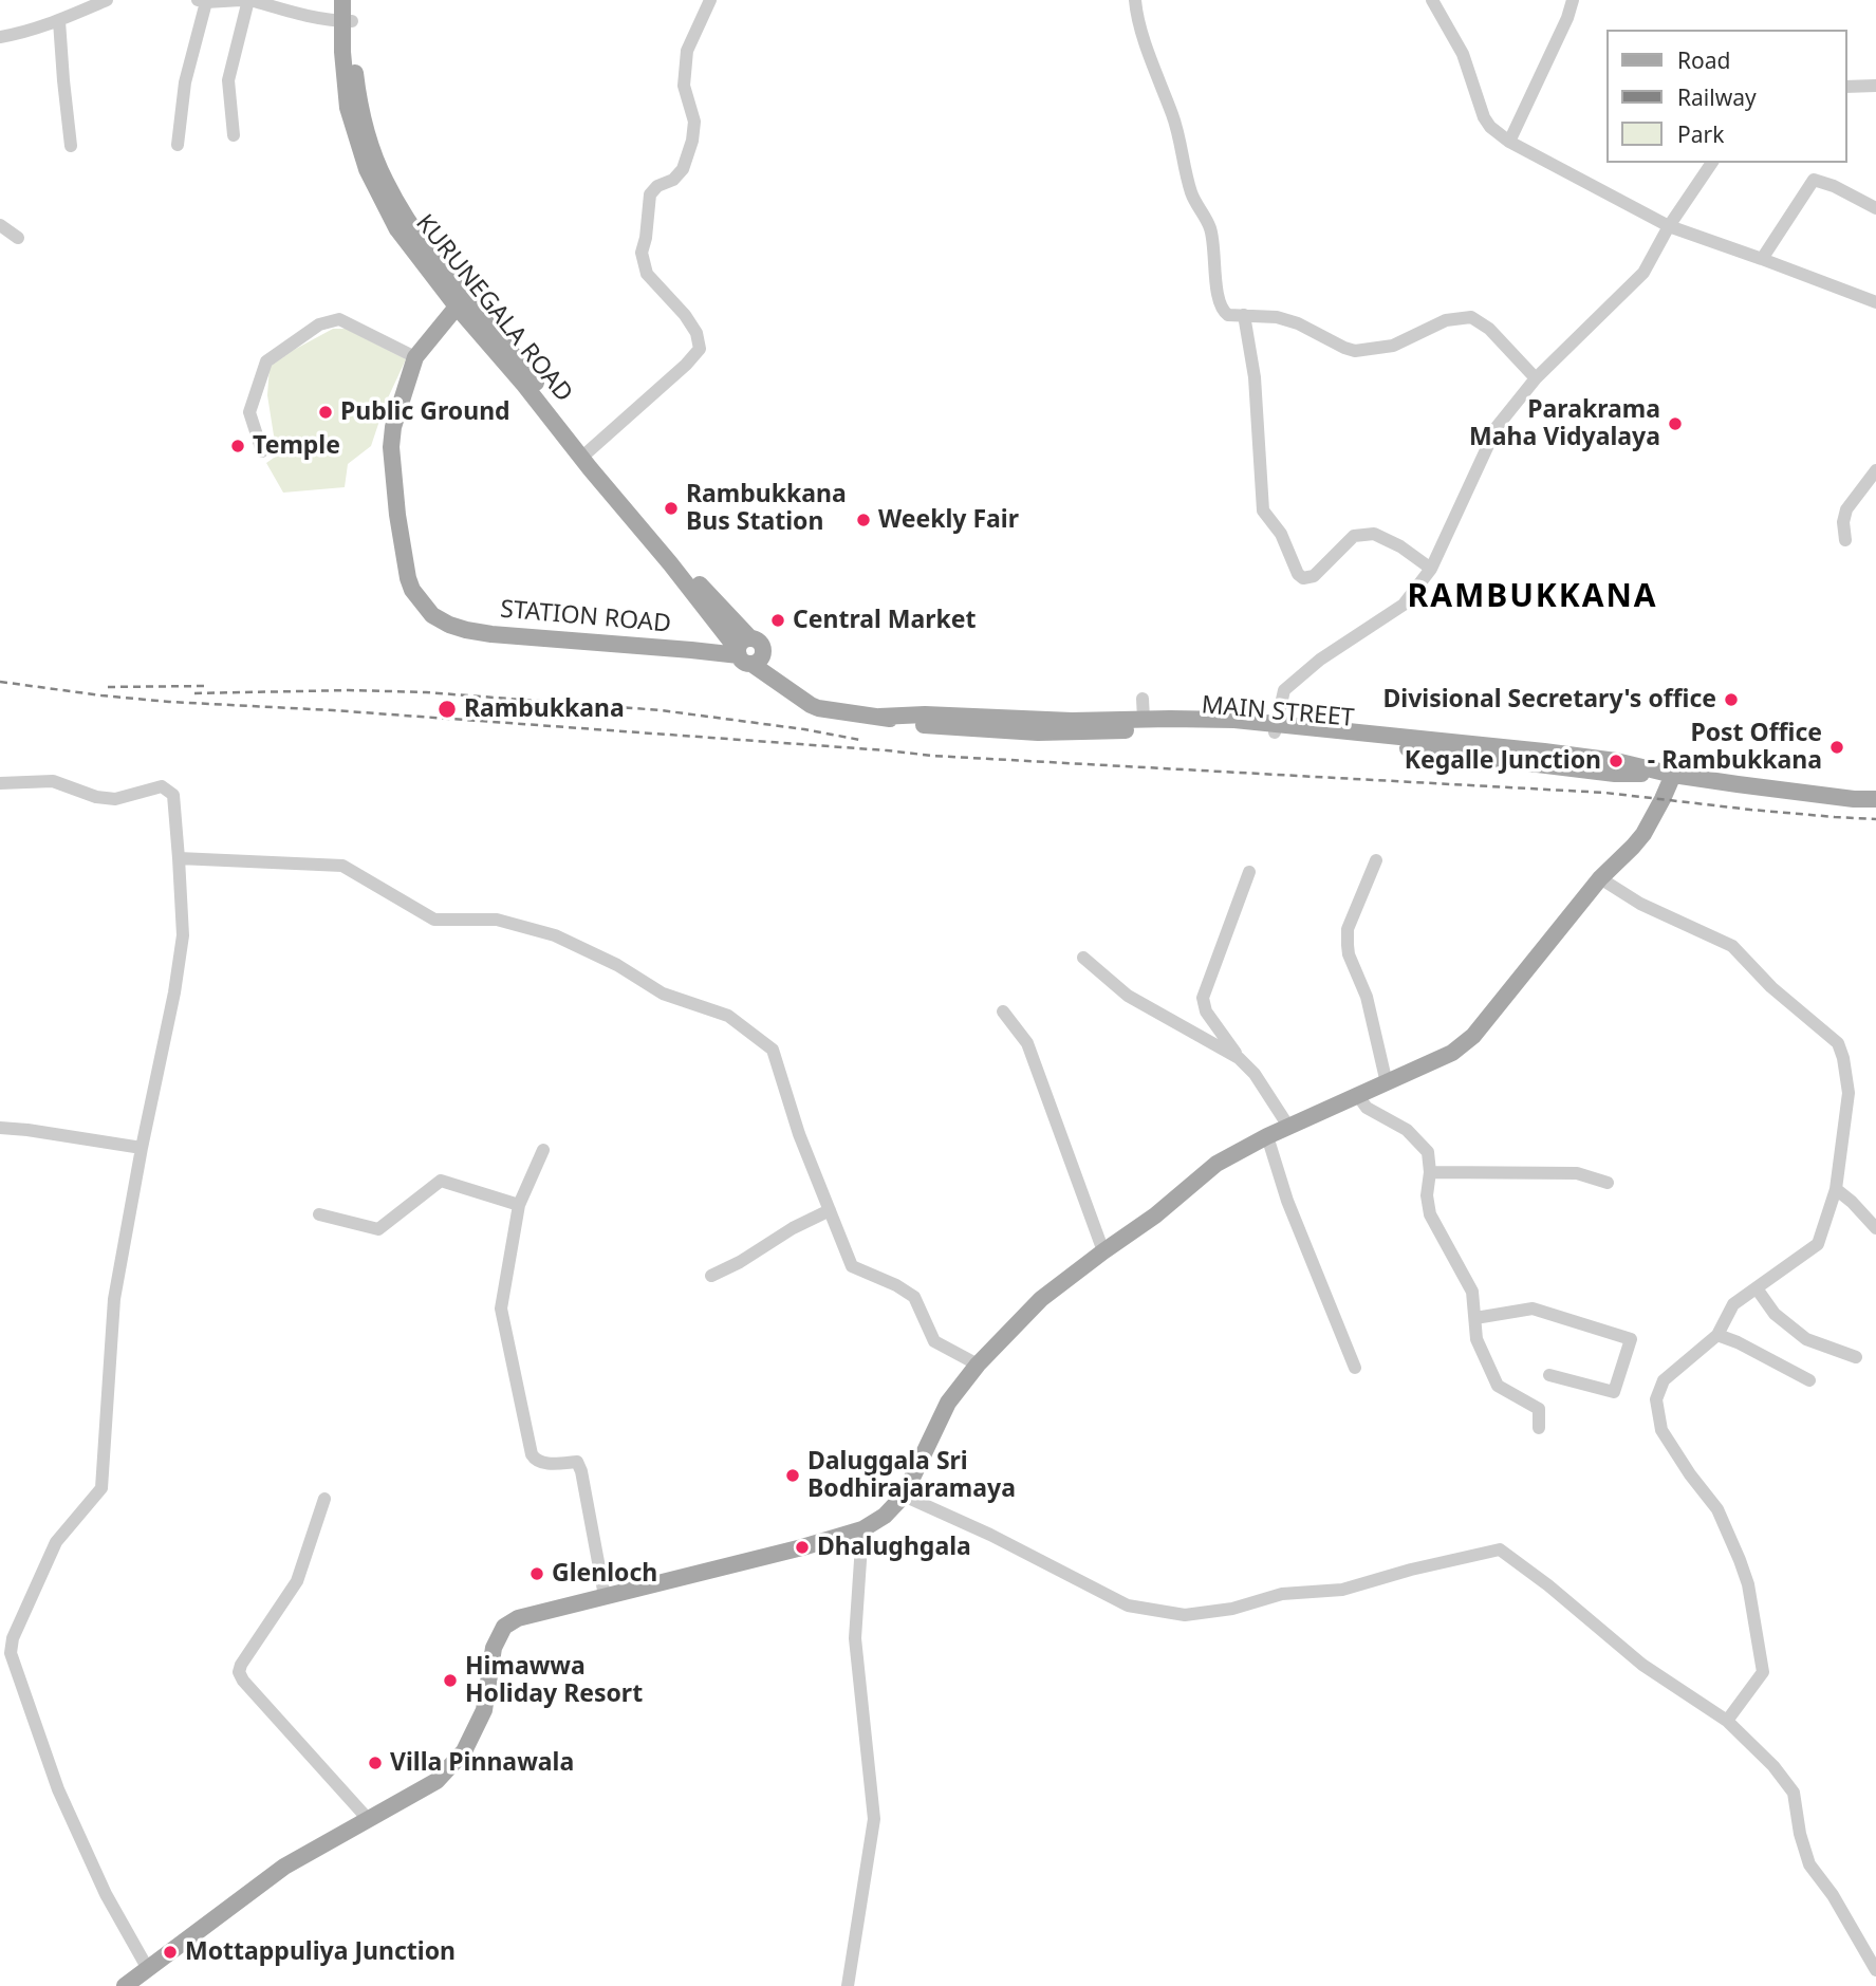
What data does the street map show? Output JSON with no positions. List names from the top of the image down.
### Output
{
  "streets": {
    "main road": ["KURUNEGALA ROAD", "STATION ROAD", "MAIN STREET"]
  },
  "crossings": [
    ["KURUNEGALA ROAD", "MAIN STREET"],
    ["STATION ROAD", "MAIN STREET"]
  ],
  "districts": ["RAMBUKKANA"],
  "places": [
    "Public Ground",
    "Parakrama Maha Vidyalaya",
    "Temple",
    "Rambukkana Bus Station",
    "Weekly Fair",
    "Central Market",
    "Divisional Secretary's office",
    "Rambukkana",
    "Post Office - Rambukkana",
    "Kegalle Junction",
    "Daluggala Sri Bodhirajaramaya",
    "Dhalughgala",
    "Glenloch",
    "Himawwa Holiday Resort",
    "Villa Pinnawala",
    "Mottappuliya Junction"
  ],
  "legend": ["Road", "Railway", "Park"]
}
